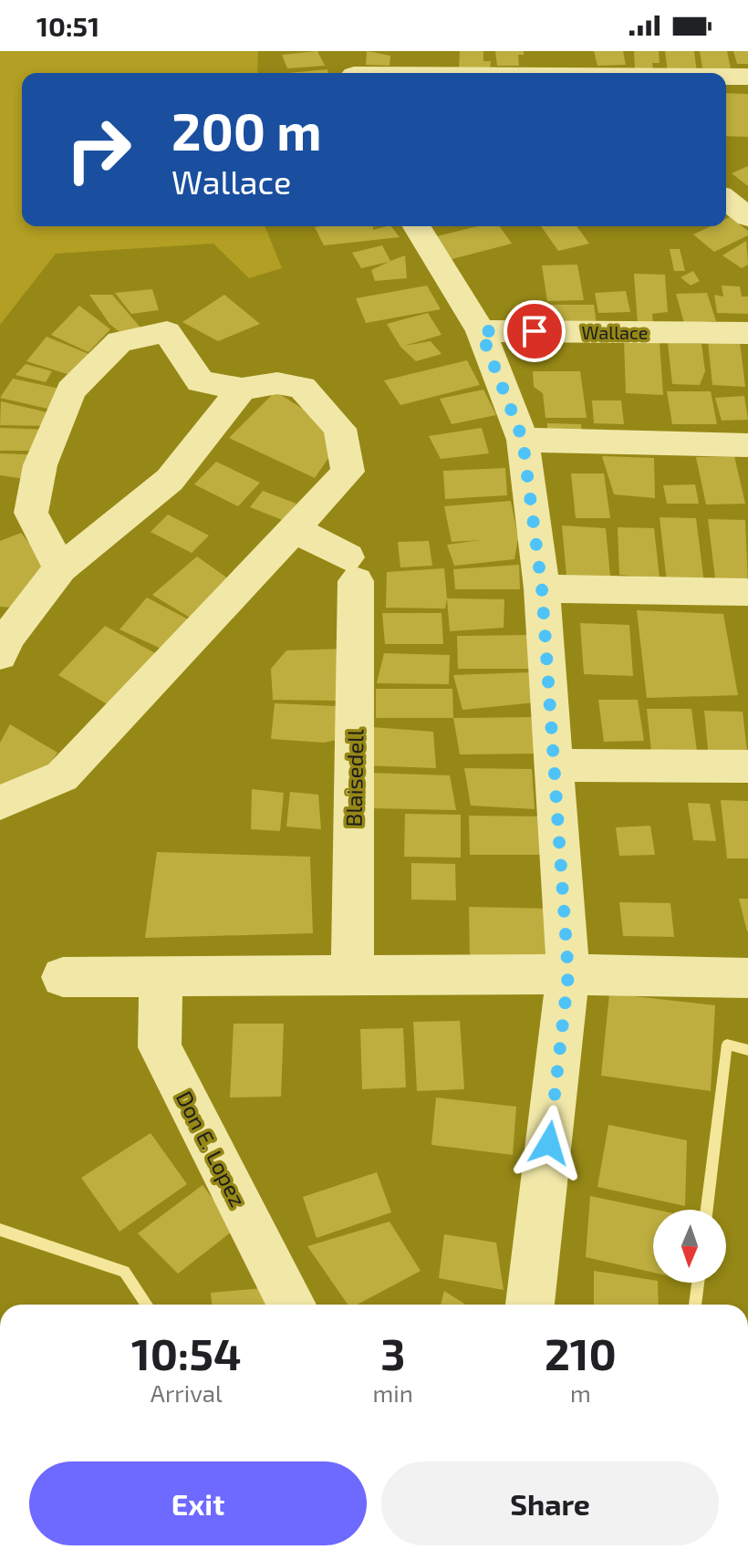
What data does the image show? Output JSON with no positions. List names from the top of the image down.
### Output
{
  "streets": {
    "street": ["Wallace", "Blaisedell", "Don E. Lopez"]
  },
  "north": "bottom",
  "page": {
    "status": "10:51",
    "turn": ["200 m", "Wallace"],
    "eta": [
      "10:54",
      "Arrival",
      "3",
      "min",
      "210",
      "m"
    ],
    "buttons": ["Exit", "Share"]
  }
}
